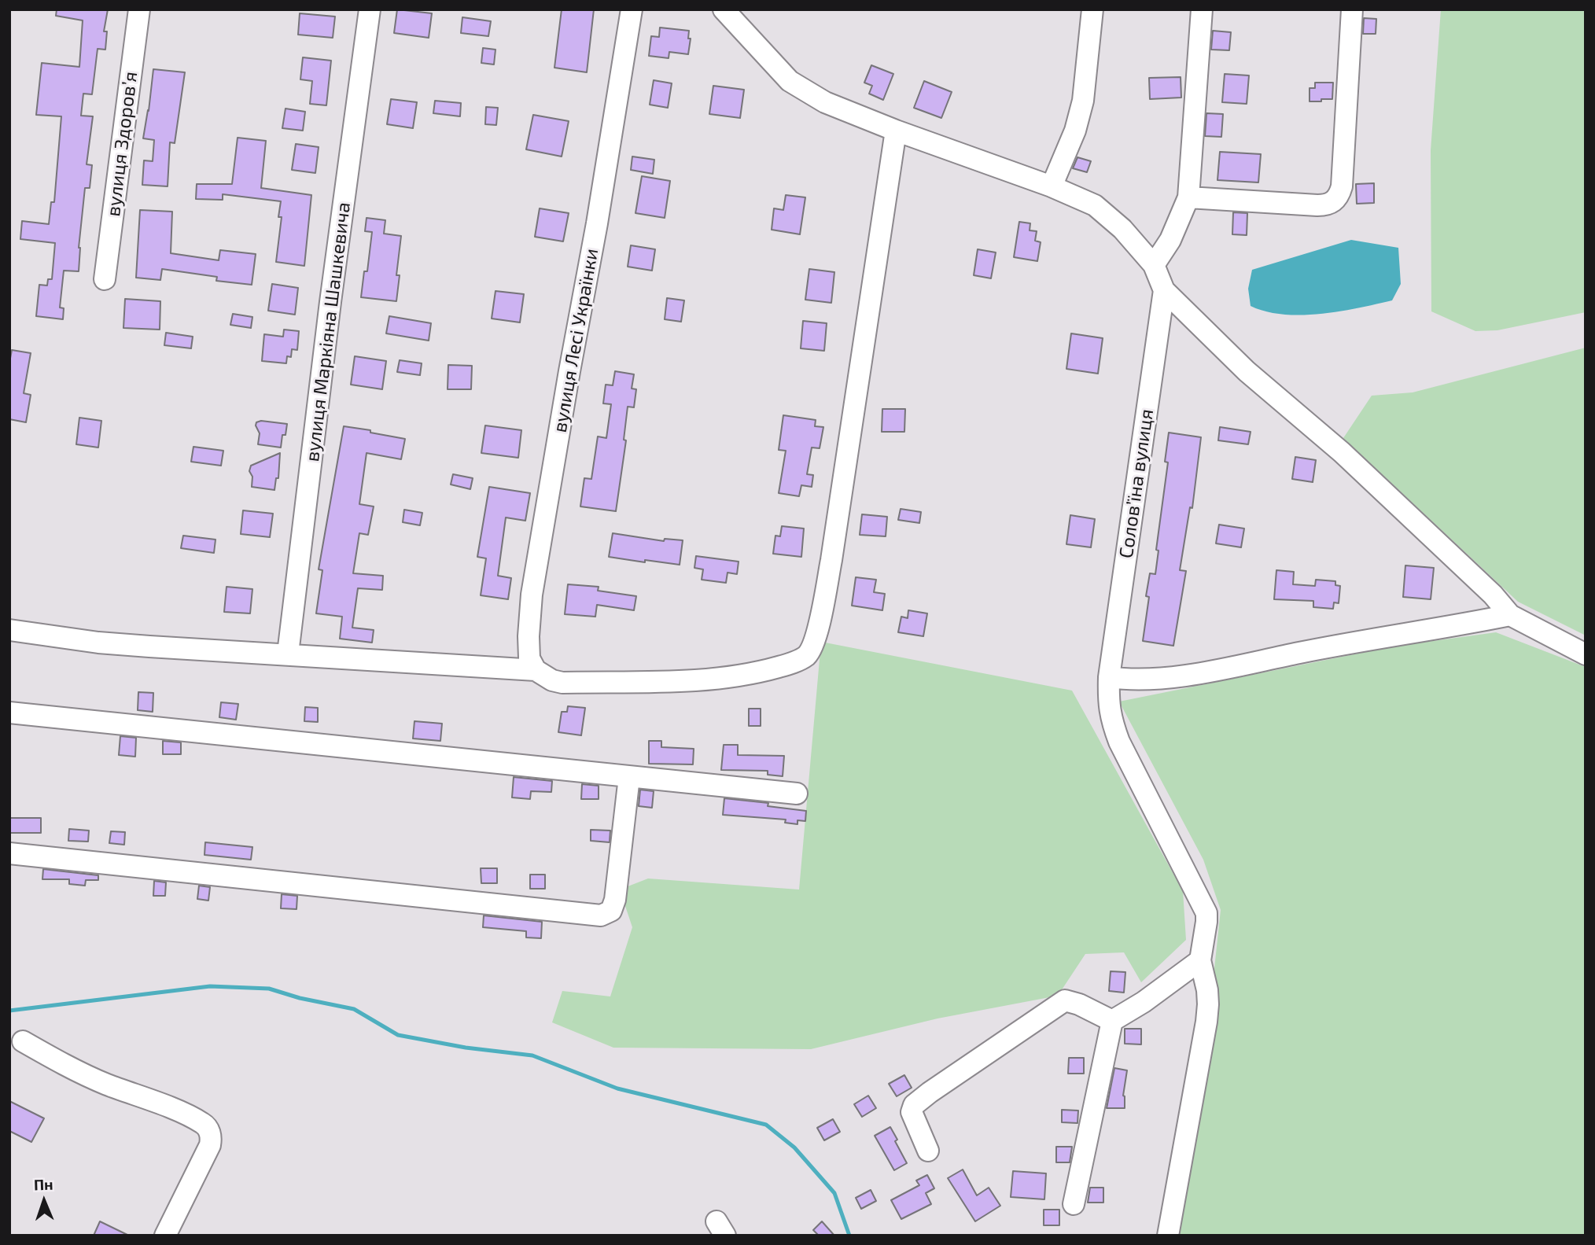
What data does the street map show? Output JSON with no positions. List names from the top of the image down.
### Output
{
  "streets": {
    "street": [
      "вулиця Здоровʼя",
      "вулиця Маркіяна Шашкевича",
      "вулиця Лесі Українки",
      "Соловʼїна вулиця"
    ]
  },
  "north": "top"
}
